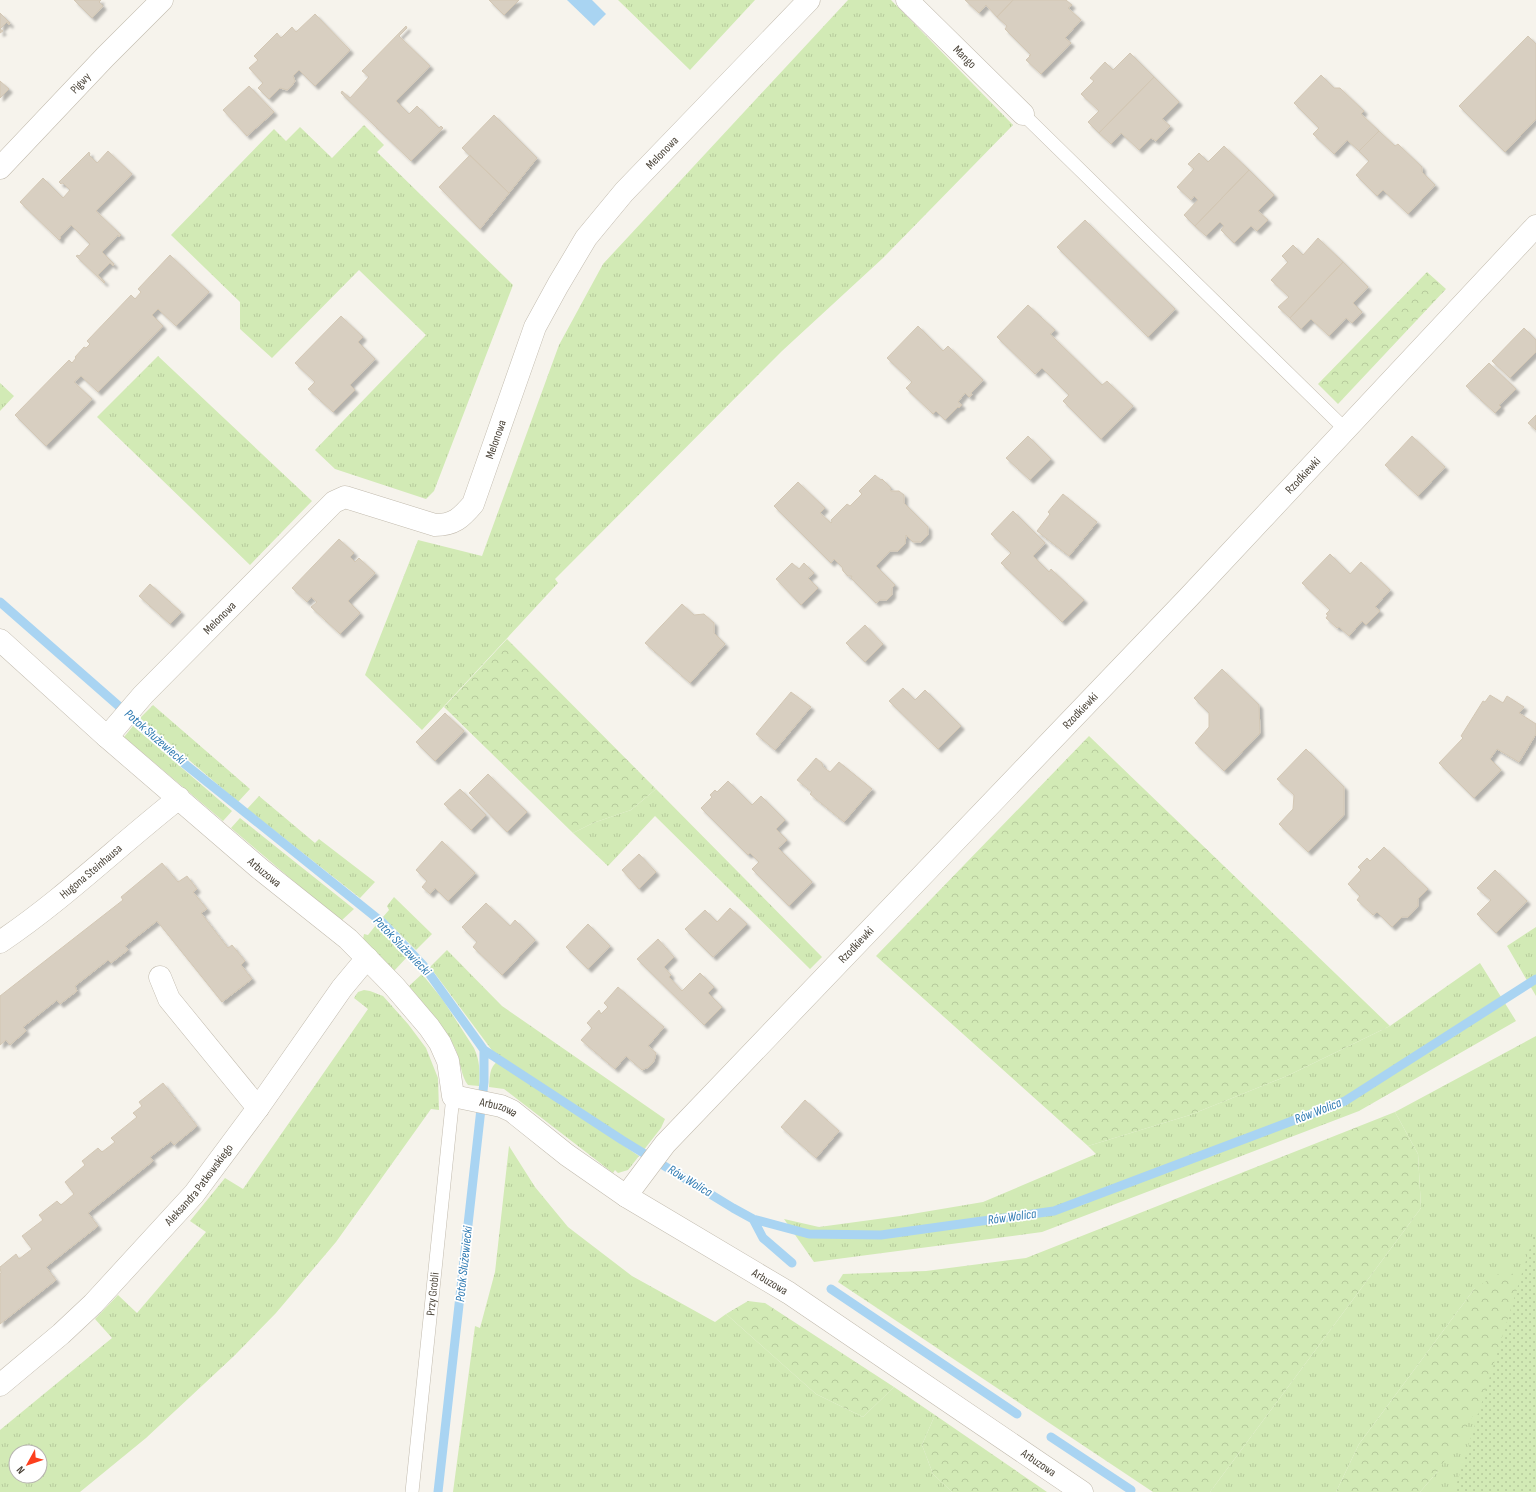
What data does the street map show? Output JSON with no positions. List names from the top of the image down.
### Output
{
  "streets": {
    "street": [
      "Mango",
      "Pigwy",
      "Melonowa",
      "Rzodkiewki",
      "Hugona Steinhausa",
      "Arbuzowa",
      "Aleksandra Patkowskiego"
    ],
    "lane": ["Przy Grobli"]
  },
  "crossings": [
    ["Melonowa", "Arbuzowa"],
    ["Rzodkiewki", "Arbuzowa"],
    ["Hugona Steinhausa", "Arbuzowa"],
    ["Arbuzowa", "Aleksandra Patkowskiego"],
    ["Arbuzowa", "Przy Grobli"]
  ],
  "water": ["Potok Służewiecki", "Rów Wolica"],
  "north": "bottom left"
}
